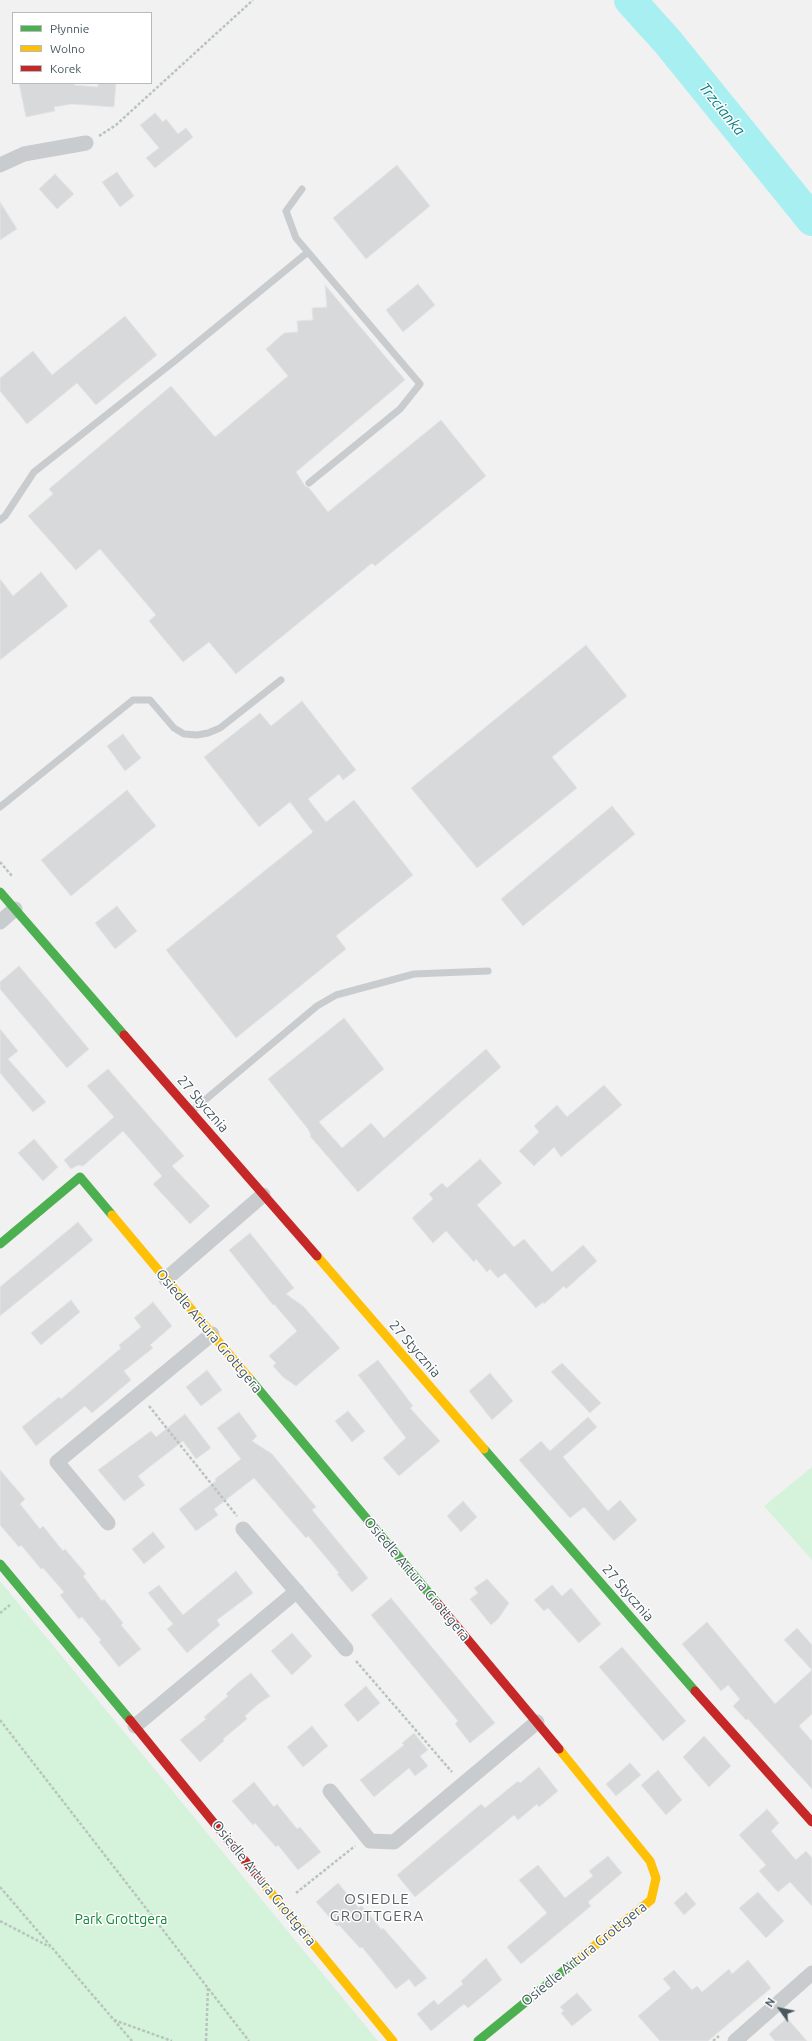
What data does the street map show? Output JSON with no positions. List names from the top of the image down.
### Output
{
  "streets": {
    "street": ["27 Stycznia", "Osiedle Artura Grottgera"]
  },
  "districts": ["OSIEDLE GROTTGERA"],
  "water": ["Trzcianka"],
  "parks": ["Park Grottgera"],
  "legend": ["Płynnie", "Wolno", "Korek"],
  "north": "top left"
}
